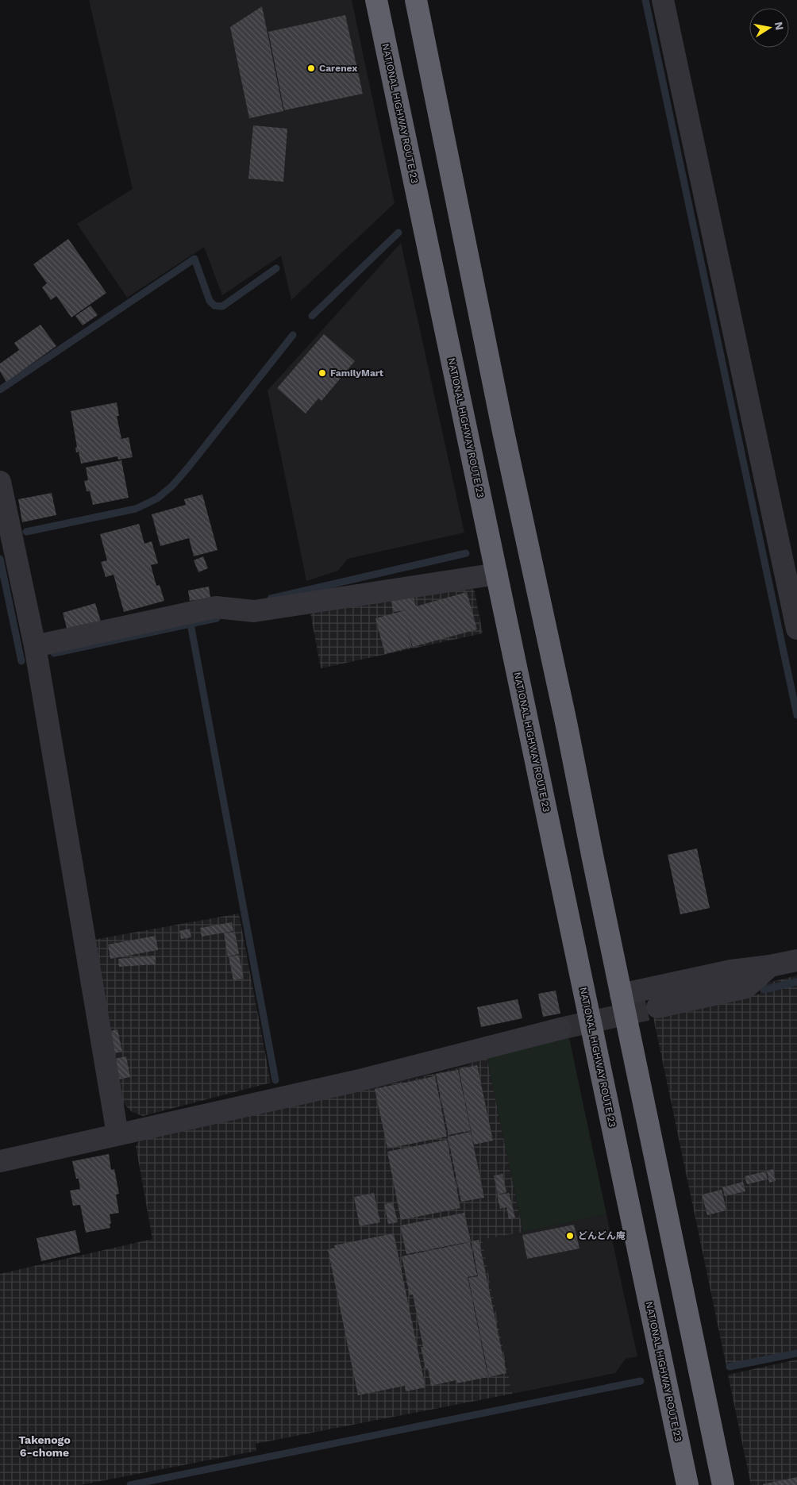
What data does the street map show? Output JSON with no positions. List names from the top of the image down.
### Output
{
  "streets": {
    "highway": ["NATIONAL HIGHWAY ROUTE 23"]
  },
  "districts": ["Takenogo 6-chome"],
  "places": ["Carenex", "FamilyMart", "どんどん庵"],
  "north": "right"
}
